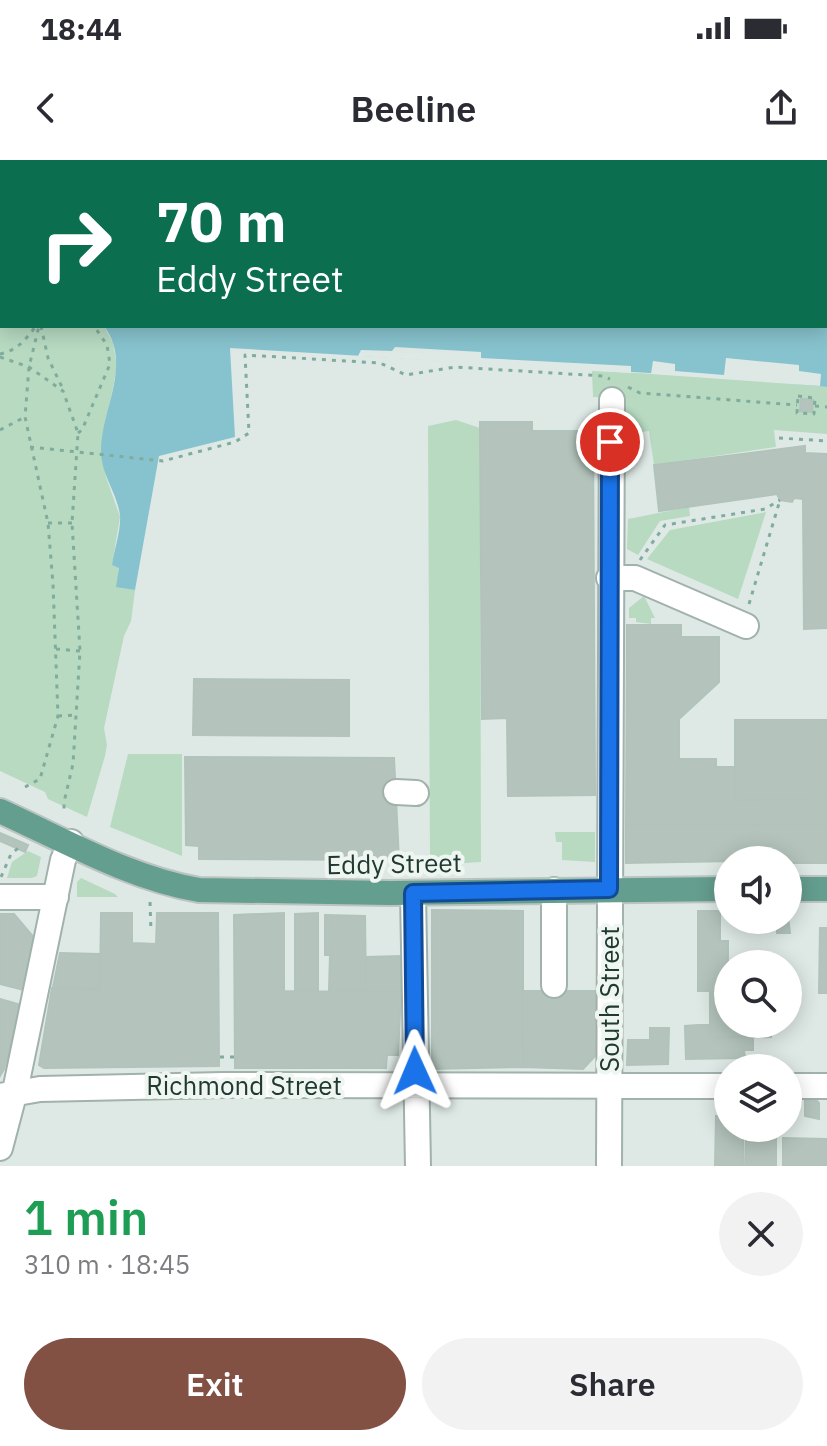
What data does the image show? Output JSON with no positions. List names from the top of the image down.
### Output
{
  "streets": {
    "main road": ["Eddy Street"],
    "street": ["South Street", "Richmond Street"]
  },
  "crossings": [
    ["Eddy Street", "South Street"],
    ["South Street", "Richmond Street"]
  ],
  "page": {
    "status": "18:44",
    "header": "Beeline",
    "turn": ["70 m", "Eddy Street"],
    "heading": ["1 min", "310 m · 18:45"],
    "buttons": ["Exit", "Share"]
  }
}
